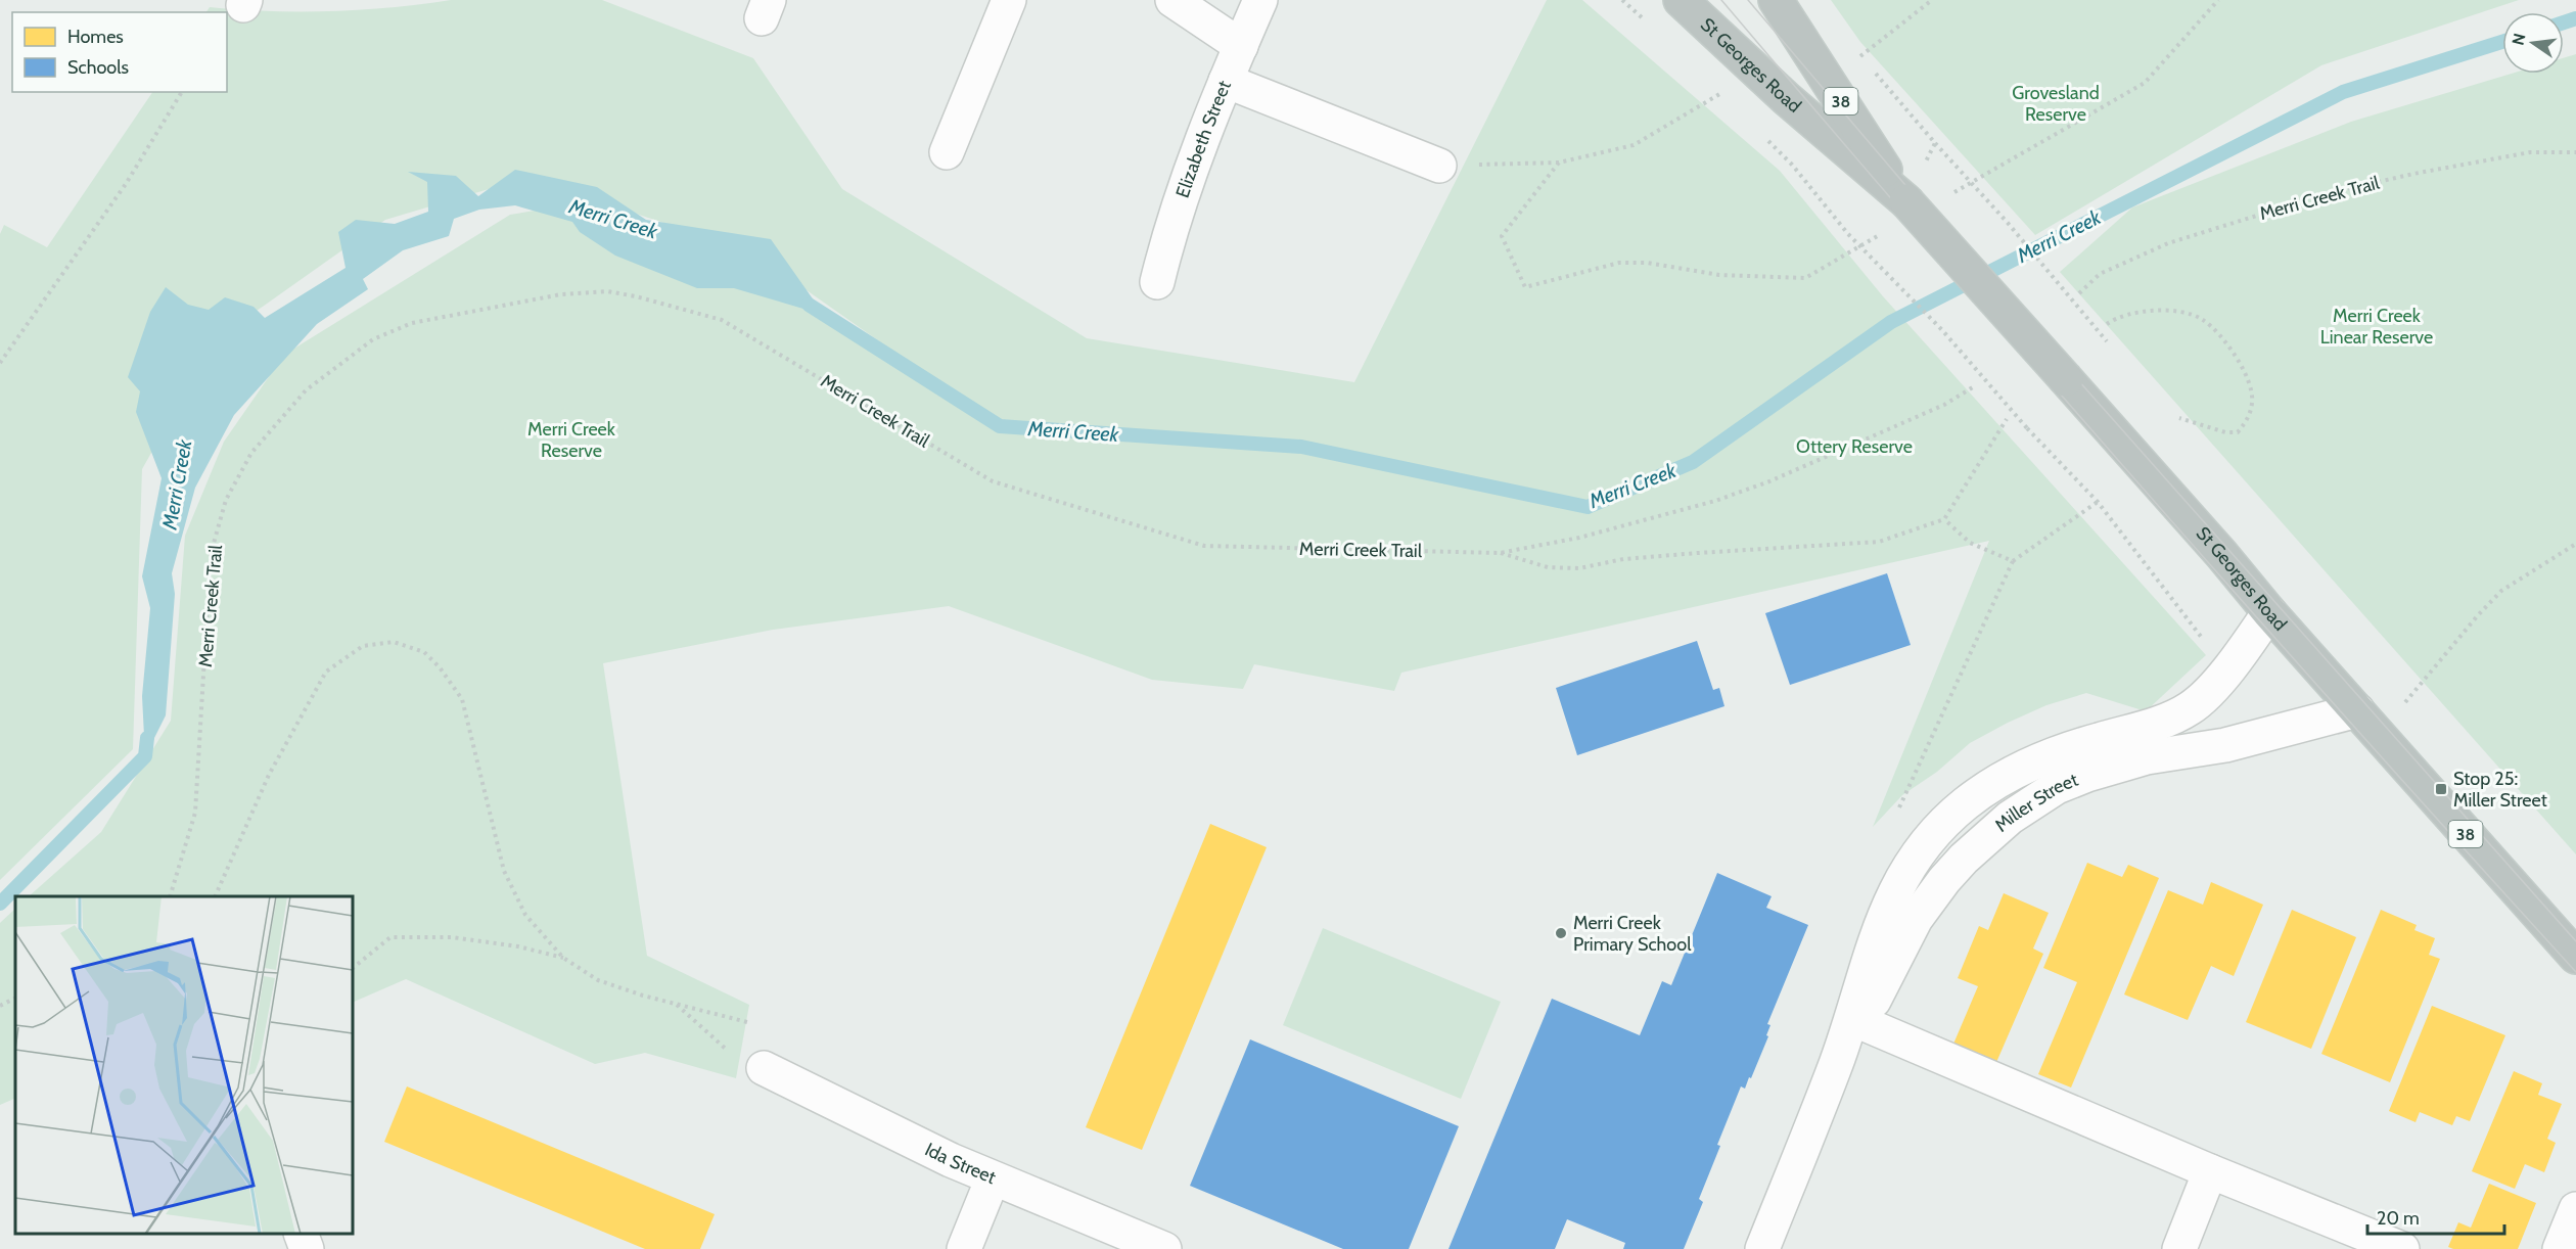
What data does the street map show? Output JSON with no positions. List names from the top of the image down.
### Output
{
  "streets": {
    "highway": ["St Georges Road", "38"],
    "street": ["Elizabeth Street", "Miller Street", "Ida Street"],
    "path": ["Merri Creek Trail"]
  },
  "crossings": [
    ["St Georges Road", "Miller Street"]
  ],
  "water": ["Merri Creek"],
  "parks": [
    "Grovesland Reserve",
    "Merri Creek Linear Reserve",
    "Merri Creek Reserve",
    "Ottery Reserve"
  ],
  "places": {
    "transit": ["Stop 25: Miller Street"],
    "other": ["Merri Creek Primary School"]
  },
  "legend": ["Homes", "Schools"],
  "scale_bar": "20 m",
  "north": "left"
}
